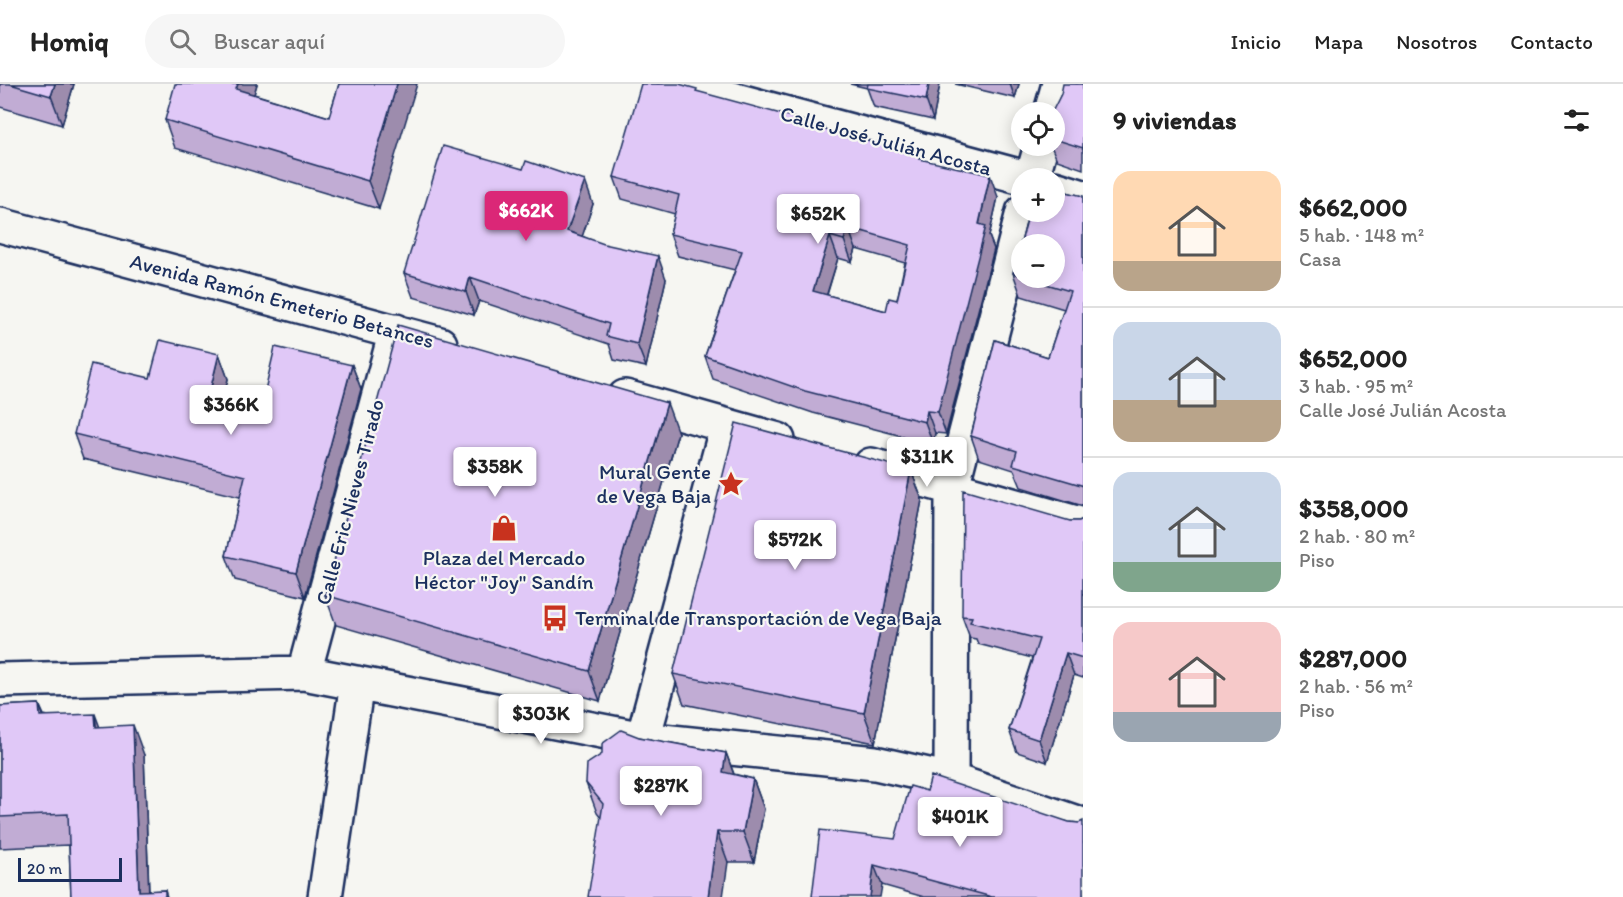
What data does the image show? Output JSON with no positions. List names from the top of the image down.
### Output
{
  "streets": {
    "street": ["Calle José Julián Acosta", "Avenida Ramón Emeterio Betances", "Calle Eric Nieves Tirado"]
  },
  "crossings": [
    ["Avenida Ramón Emeterio Betances", "Calle Eric Nieves Tirado"]
  ],
  "places": {
    "place": ["Mural Gente de Vega Baja"],
    "shop": ["Plaza del Mercado Héctor \"Joy\" Sandín"],
    "bus stop": ["Terminal de Transportación de Vega Baja"]
  },
  "scale_bar": "20 m",
  "page": {
    "header": "Homiq",
    "search": "Buscar aquí",
    "nav": [
      "Inicio",
      "Mapa",
      "Nosotros",
      "Contacto"
    ],
    "heading": "9 viviendas",
    "map_buttons": ["+", "−"],
    "list": [
      {
        "name": "$662,000",
        "note": "5 hab. · 148 m² · Casa"
      },
      {
        "name": "$652,000",
        "note": "3 hab. · 95 m² · Calle José Julián Acosta"
      },
      {
        "name": "$358,000",
        "note": "2 hab. · 80 m² · Piso"
      },
      {
        "name": "$287,000",
        "note": "2 hab. · 56 m² · Piso"
      }
    ],
    "price": [
      "$662K",
      "$652K",
      "$366K",
      "$311K",
      "$358K",
      "$572K",
      "$303K",
      "$287K",
      "$401K"
    ],
    "scale": "20 m"
  }
}
